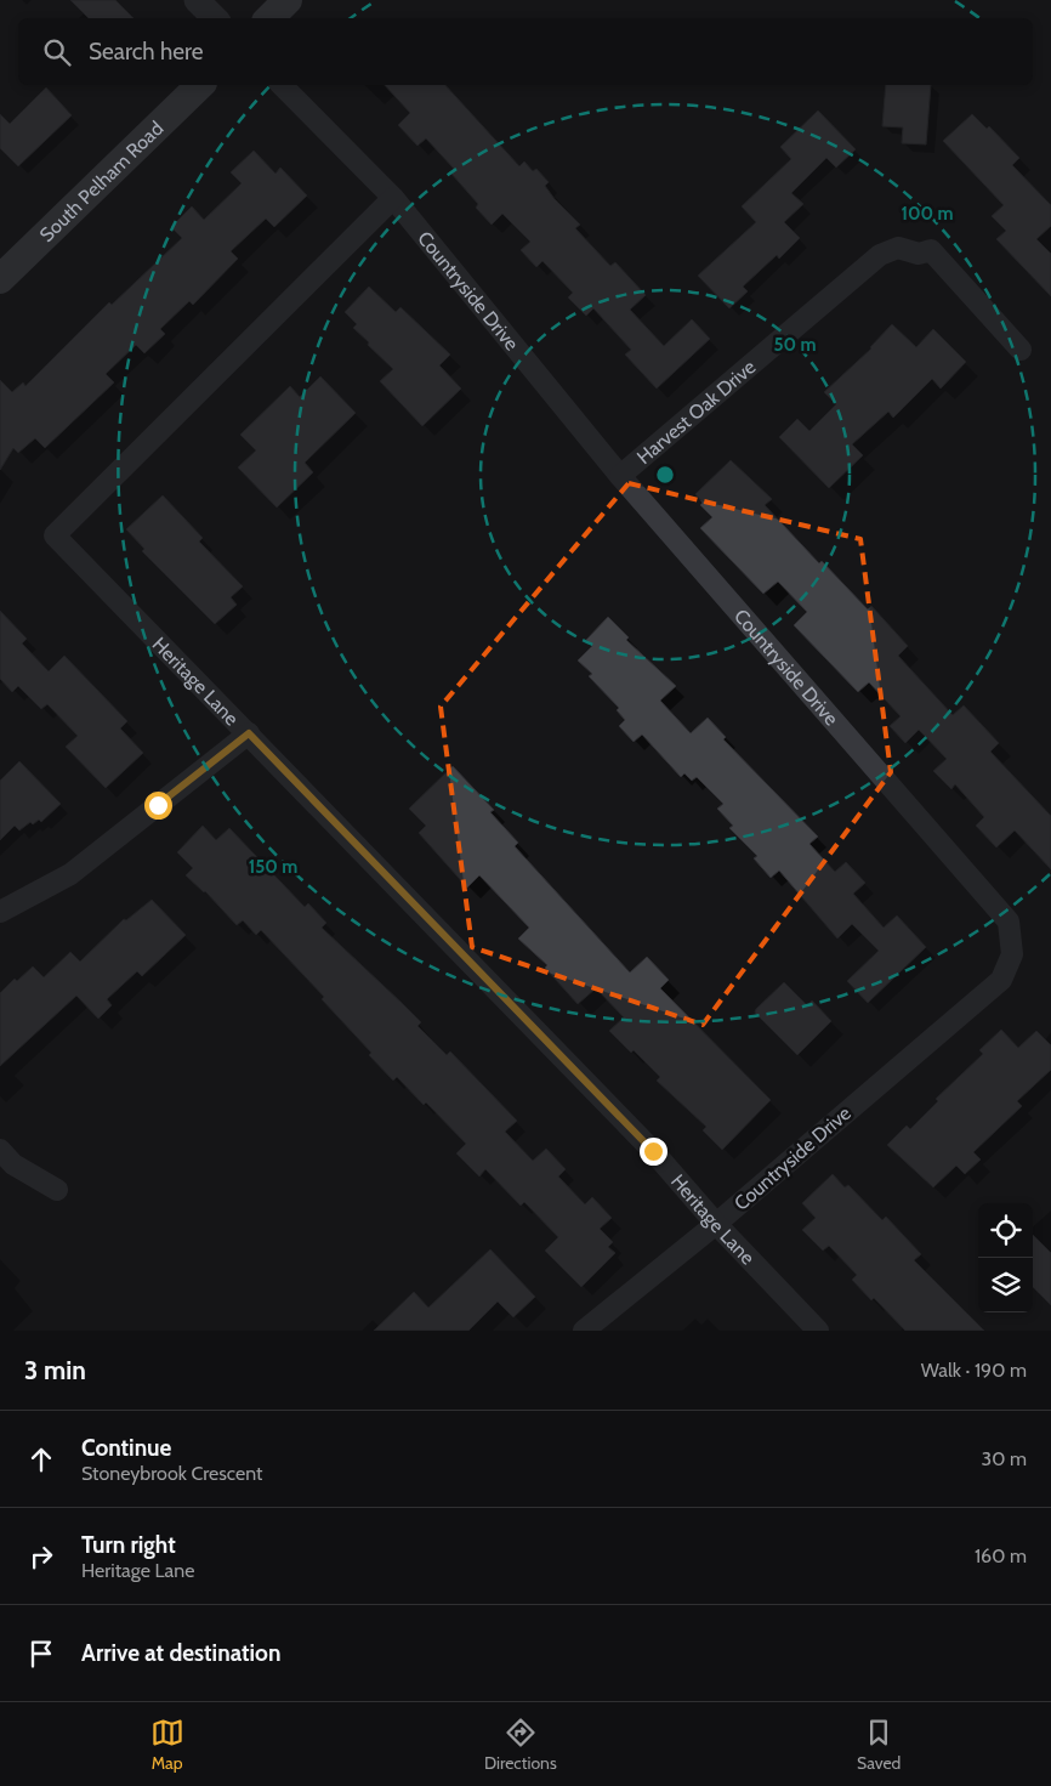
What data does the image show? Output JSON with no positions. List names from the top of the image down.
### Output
{
  "streets": {
    "main road": ["South Pelham Road"],
    "street": ["Countryside Drive", "Harvest Oak Drive", "Heritage Lane"]
  },
  "crossings": [
    ["Countryside Drive", "Harvest Oak Drive"],
    ["Countryside Drive", "Heritage Lane"]
  ],
  "page": {
    "search": "Search here",
    "heading": ["3 min", "Walk · 190 m"],
    "list": [
      ["Continue", "Stoneybrook Crescent", "30 m"],
      ["Turn right", "Heritage Lane", "160 m"],
      "Arrive at destination"
    ],
    "nav": ["Map", "Directions", "Saved"]
  },
  "rings": ["100 m", "50 m", "150 m"]
}
